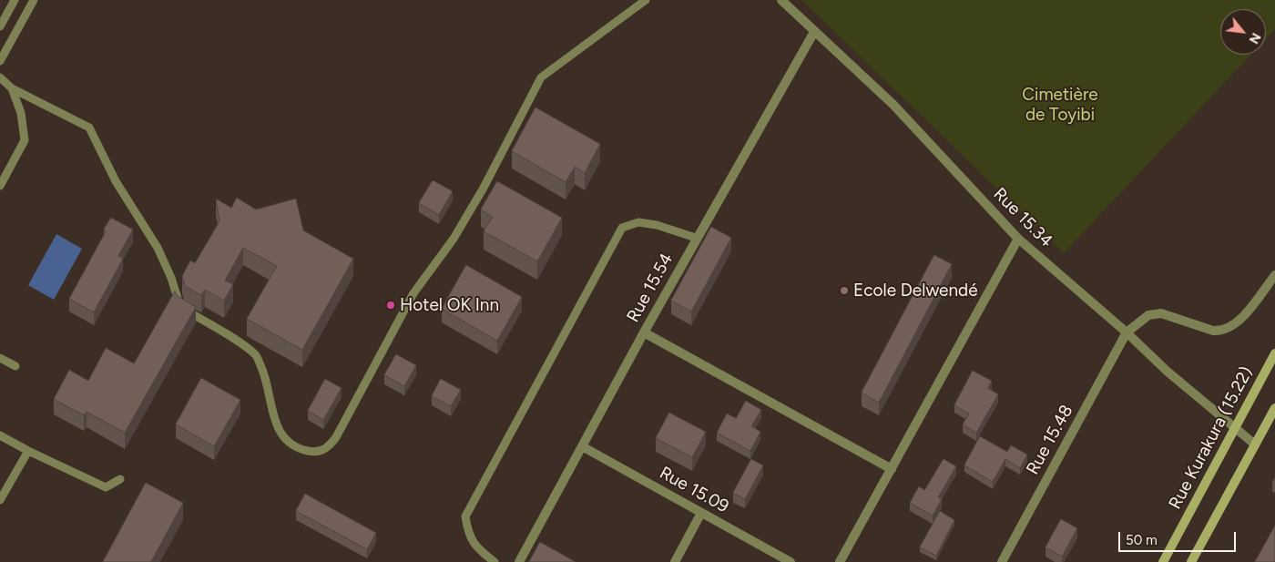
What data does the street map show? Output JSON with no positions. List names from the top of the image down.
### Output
{
  "streets": {
    "main road": ["Rue Kurakura (15.22)"],
    "street": [
      "Rue 15.34",
      "Rue 15.54",
      "Rue 15.48",
      "Rue 15.09"
    ]
  },
  "crossings": [
    ["Rue 15.34", "Rue 15.54"],
    ["Rue 15.34", "Rue Kurakura (15.22)"],
    ["Rue 15.34", "Rue 15.48"],
    ["Rue 15.54", "Rue 15.09"]
  ],
  "parks": ["Cimetière de Toyibi"],
  "places": ["Ecole Delwendé", "Hotel OK Inn"],
  "scale_bar": "50 m",
  "north": "bottom right"
}
